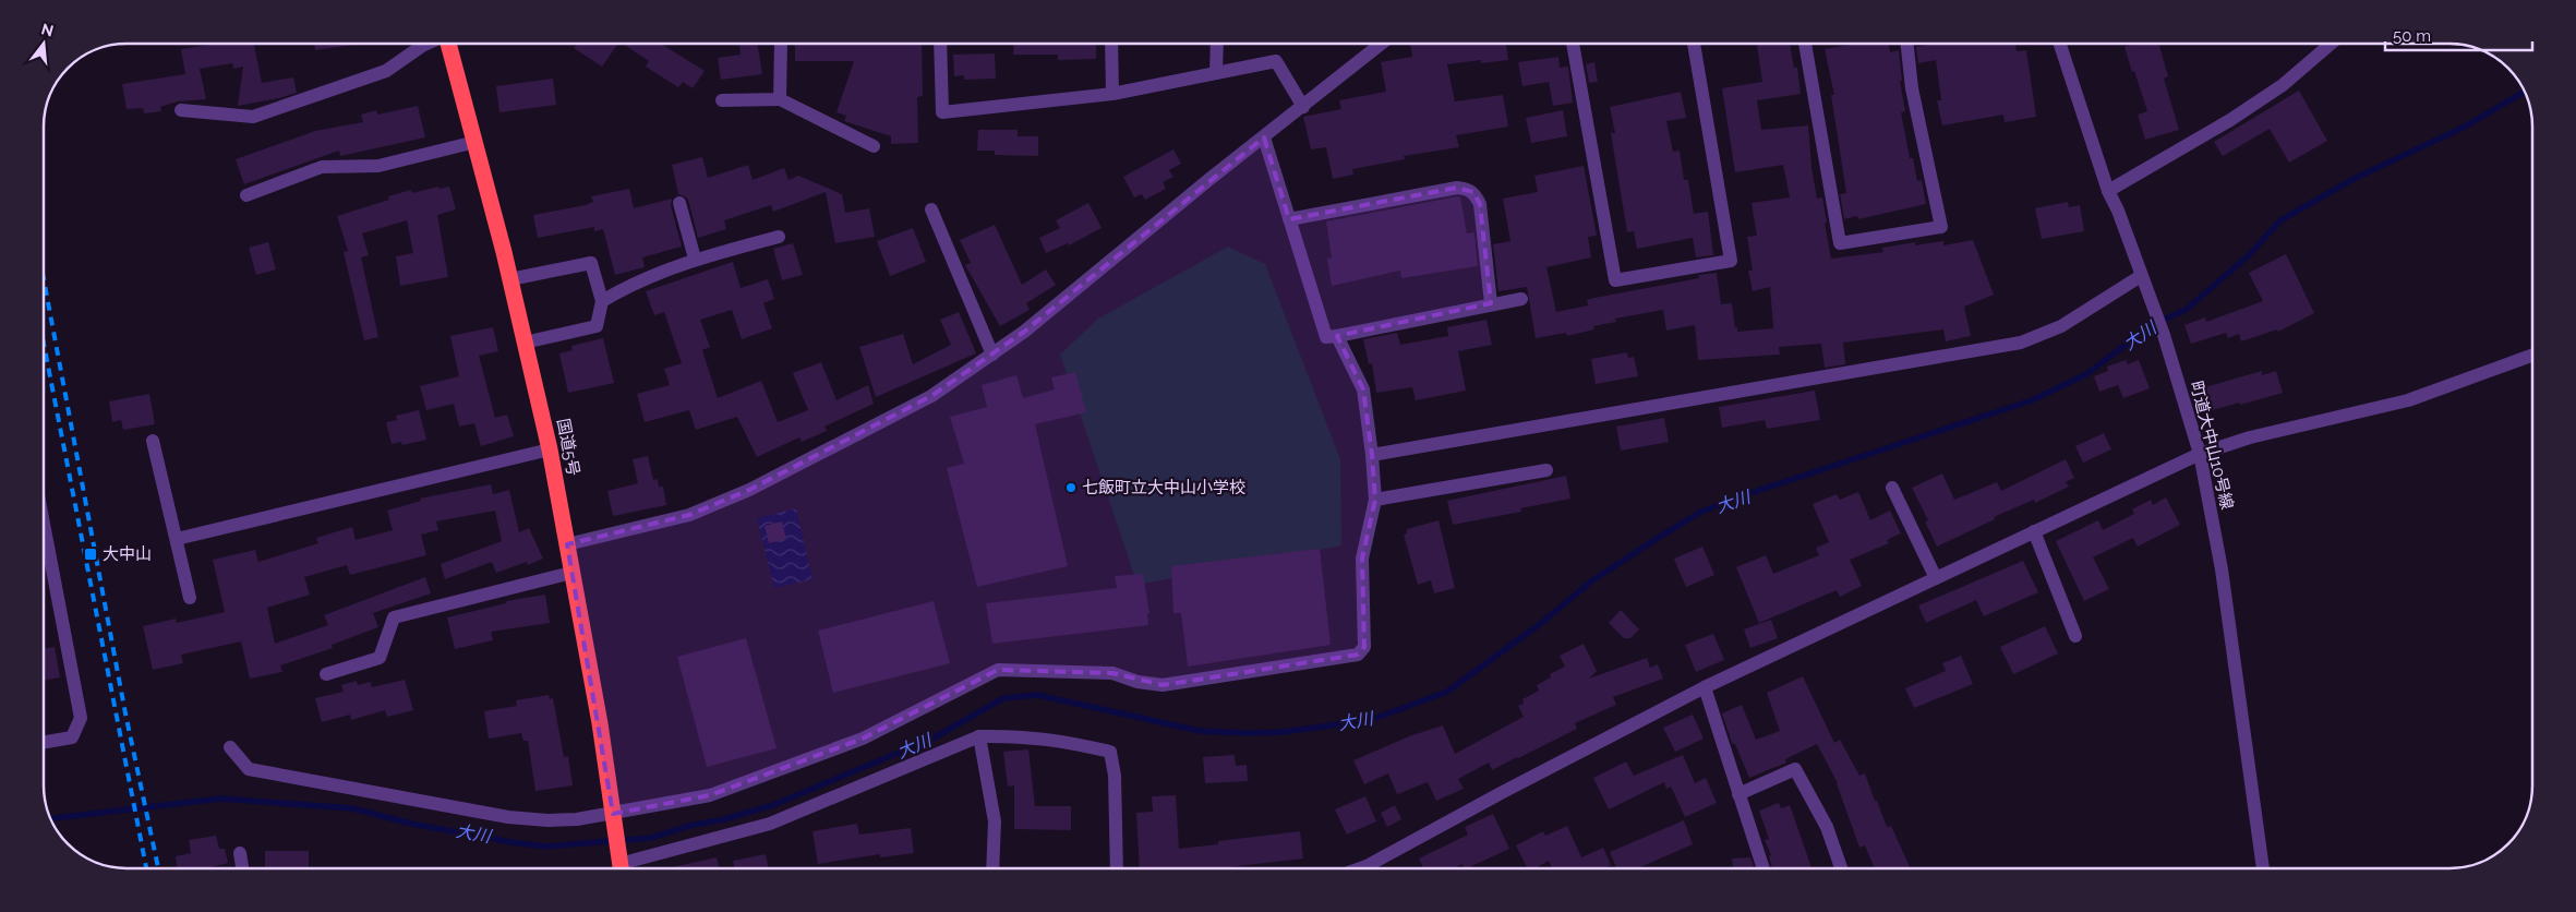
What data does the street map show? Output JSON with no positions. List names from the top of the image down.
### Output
{
  "streets": {
    "highway": ["国道5号"],
    "street": ["町道大中山10号線"]
  },
  "water": ["大川"],
  "places": {
    "other": ["七飯町立大中山小学校"],
    "transit": ["大中山"]
  },
  "scale_bar": "50 m",
  "north": "top"
}
